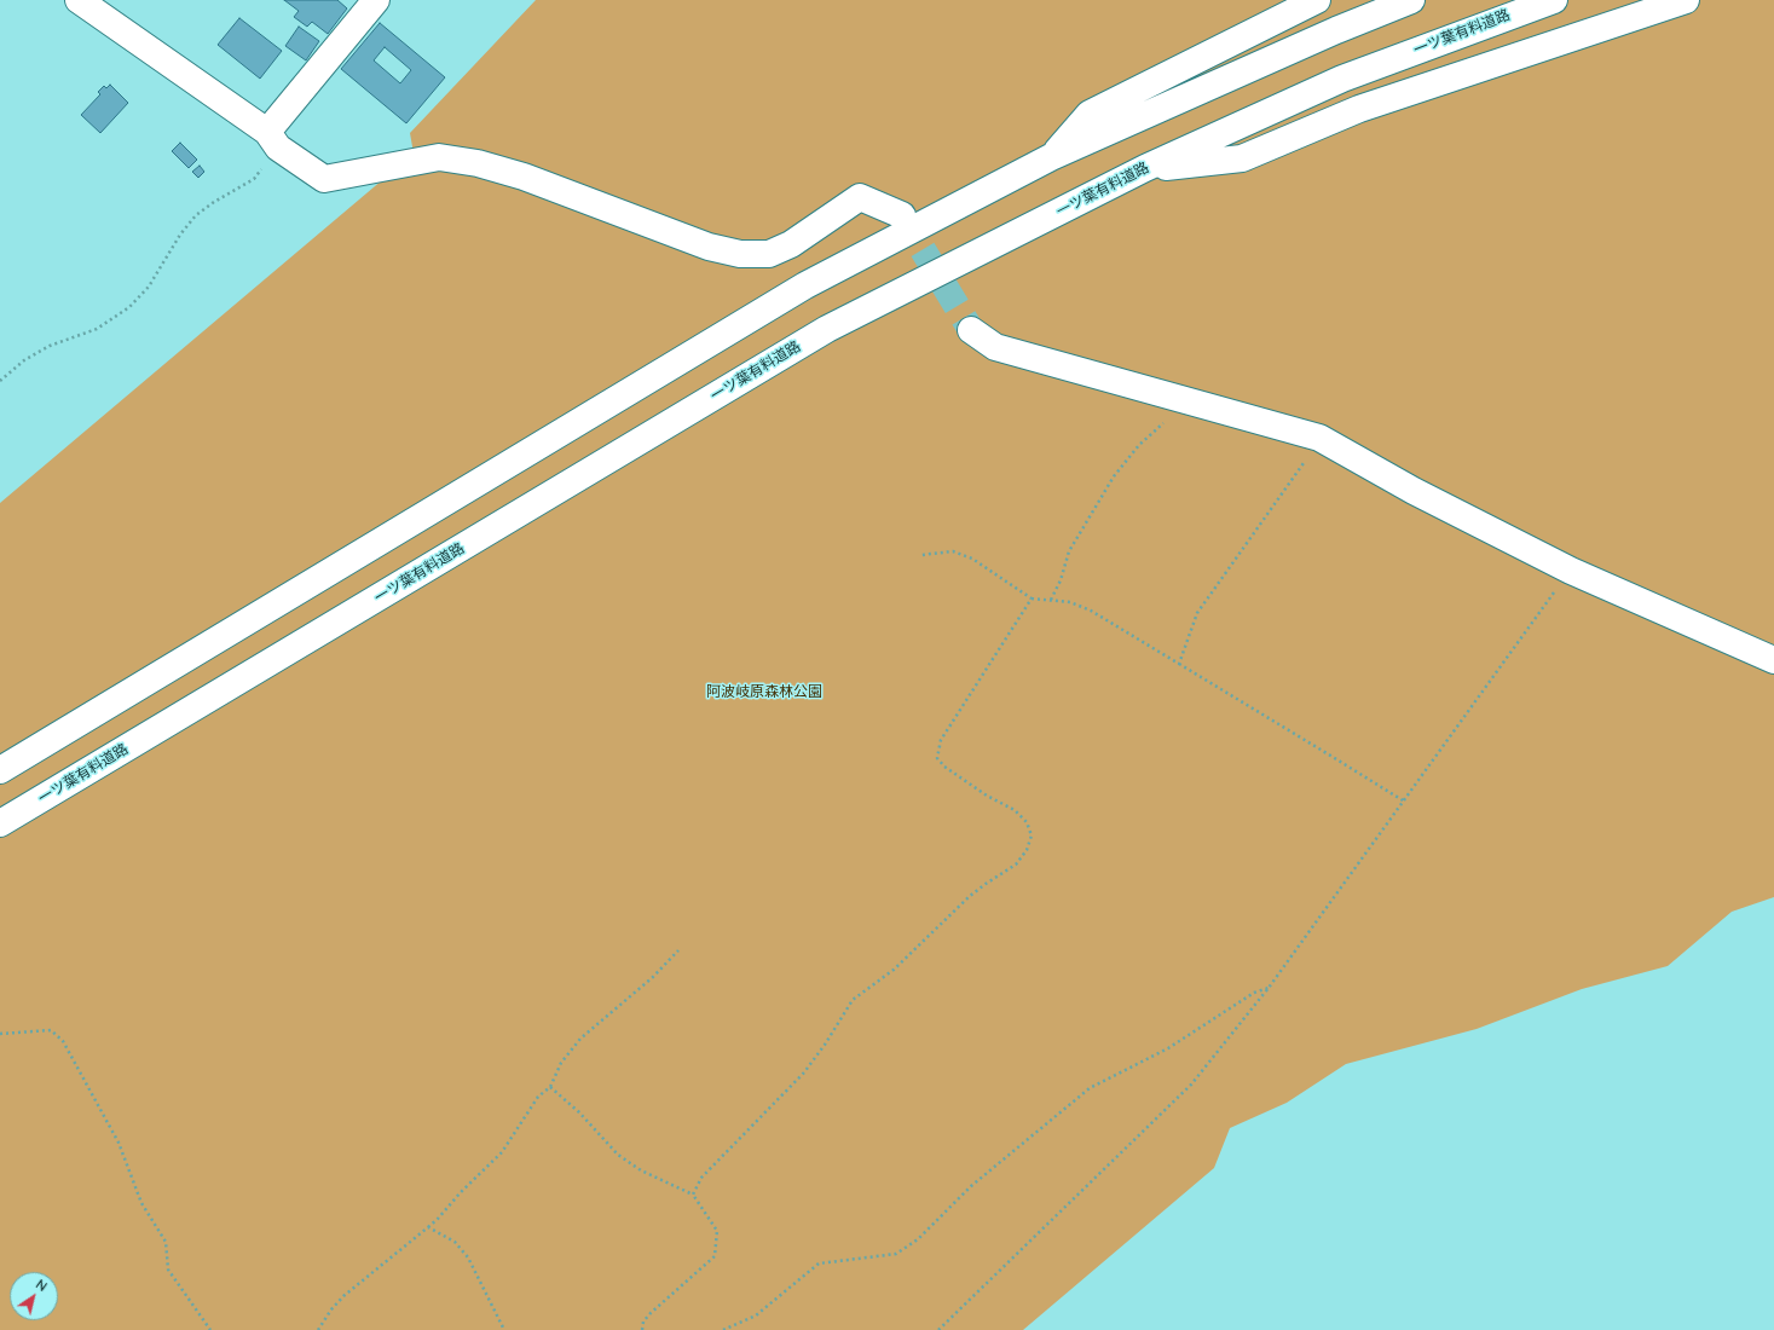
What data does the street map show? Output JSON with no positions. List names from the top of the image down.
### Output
{
  "streets": {
    "main road": ["一ツ葉有料道路"]
  },
  "parks": ["阿波岐原森林公園"],
  "north": "top right"
}
